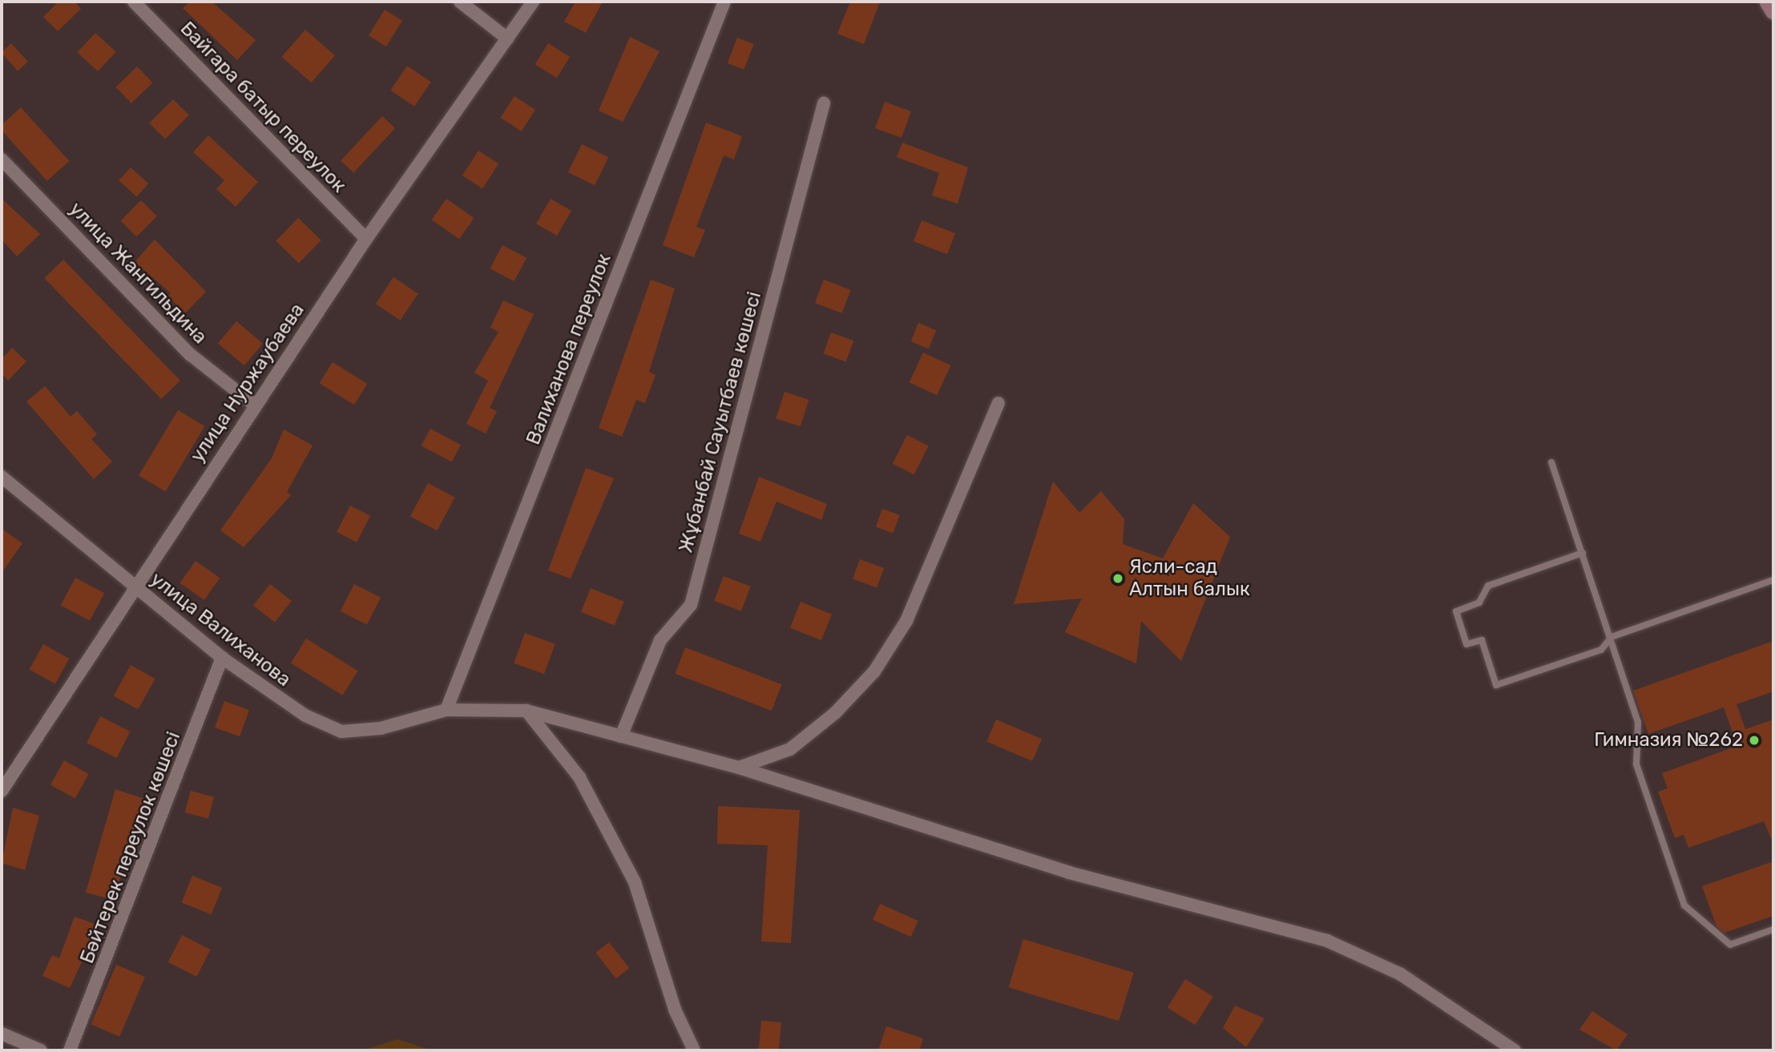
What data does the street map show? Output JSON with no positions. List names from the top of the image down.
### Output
{
  "streets": {
    "street": [
      "Байгара батыр переулок",
      "улица Жангильдина",
      "Валиханова переулок",
      "улица Нуржаубаева",
      "Жұбанбай Сауытбаев көшесі",
      "улица Валиханова",
      "Бәйтерек переулок көшесі"
    ]
  },
  "crossings": [
    ["Байгара батыр переулок", "улица Нуржаубаева"],
    ["улица Жангильдина", "улица Нуржаубаева"],
    ["Валиханова переулок", "улица Валиханова"],
    ["улица Нуржаубаева", "улица Валиханова"],
    ["Жұбанбай Сауытбаев көшесі", "улица Валиханова"],
    ["улица Валиханова", "Бәйтерек переулок көшесі"]
  ],
  "places": ["Ясли-сад Алтын балык", "Гимназия №262"]
}
